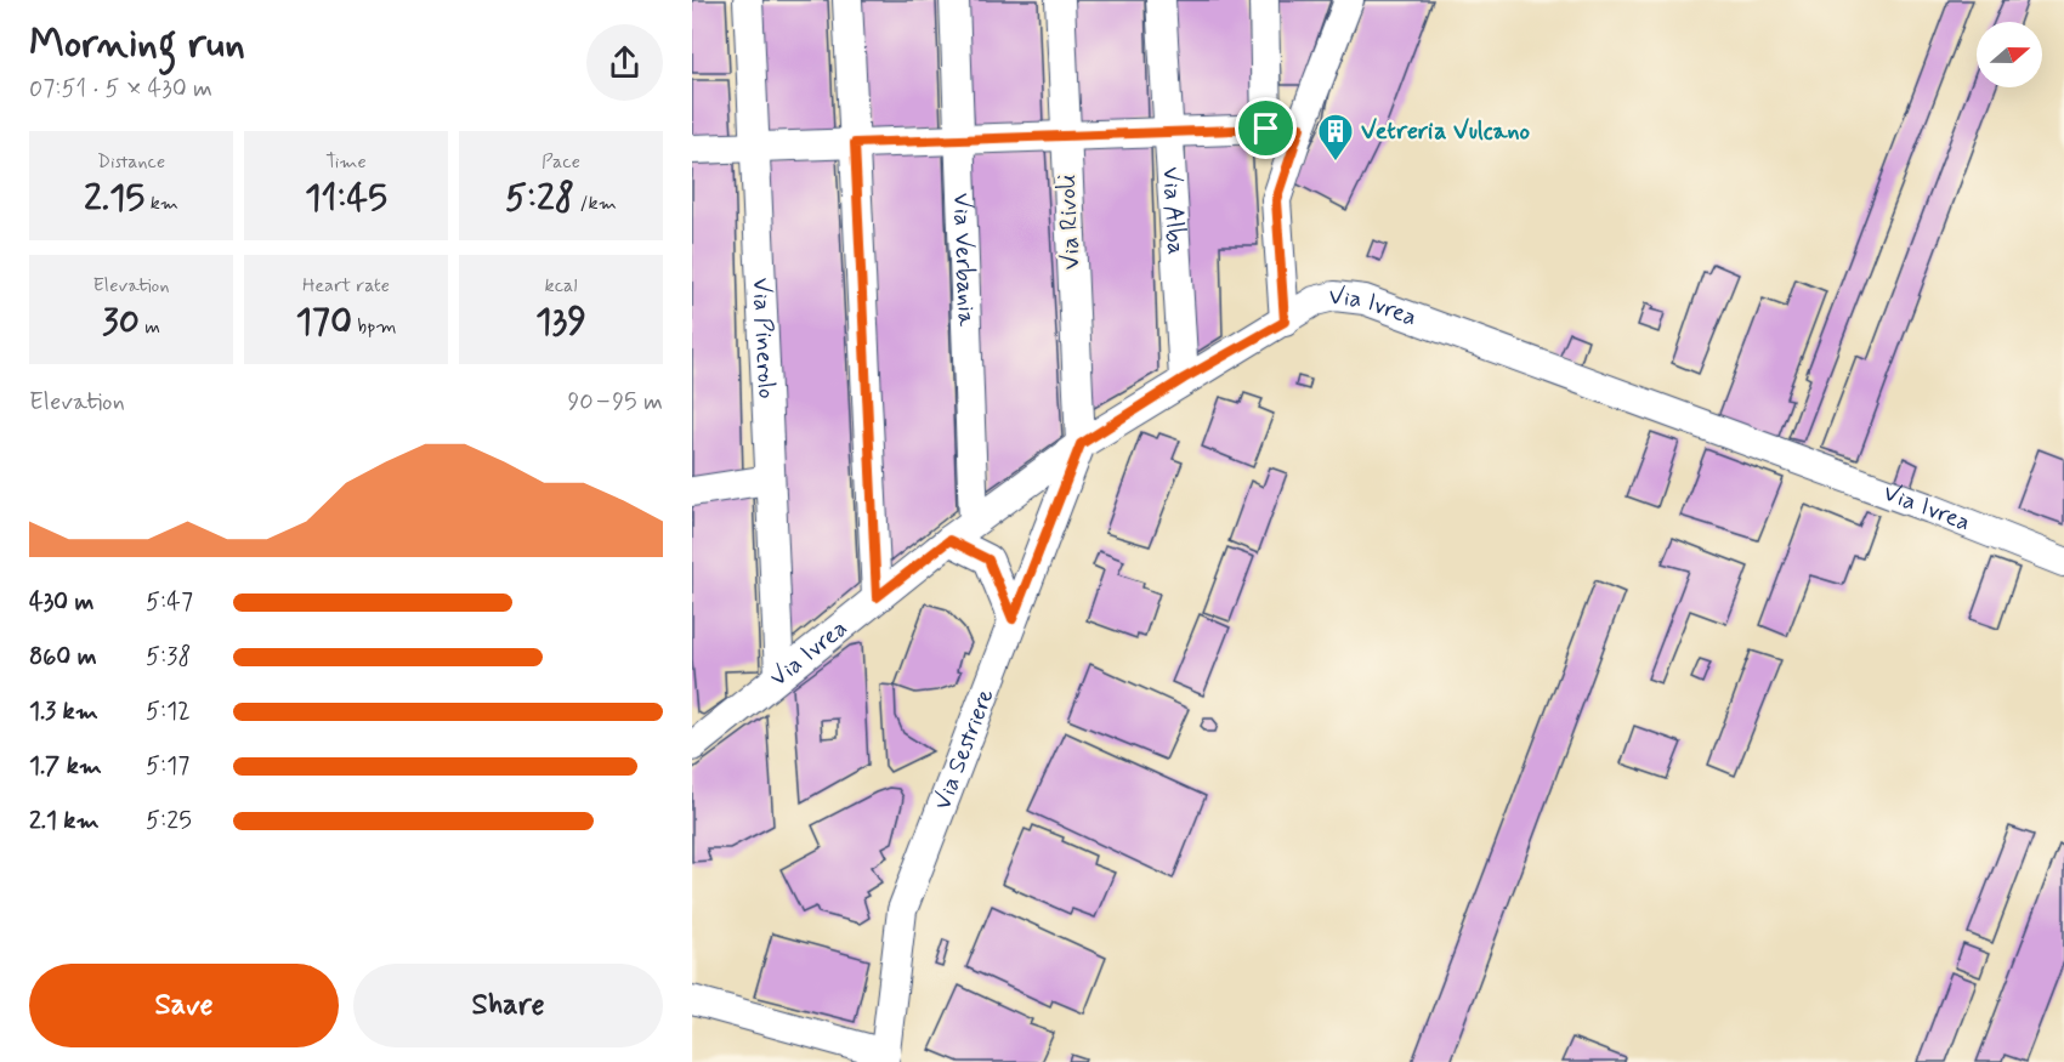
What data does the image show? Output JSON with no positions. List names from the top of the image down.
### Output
{
  "streets": {
    "street": [
      "Via Alba",
      "Via Rivoli",
      "Via Verbania",
      "Via Ivrea",
      "Via Pinerolo",
      "Via Sestriere"
    ]
  },
  "crossings": [
    ["Via Alba", "Via Ivrea"],
    ["Via Rivoli", "Via Ivrea"],
    ["Via Rivoli", "Via Sestriere"],
    ["Via Verbania", "Via Ivrea"],
    ["Via Ivrea", "Via Pinerolo"],
    ["Via Ivrea", "Via Sestriere"]
  ],
  "places": {
    "building": ["Vetreria Vulcano"]
  },
  "north": "right",
  "page": {
    "heading": ["Morning run", "07:51 · 5 × 430 m"],
    "stats": [
      ["Distance", "2.15 km"],
      ["Time", "11:45"],
      ["Pace", "5:28 /km"],
      ["Elevation", "30 m"],
      ["Heart rate", "170 bpm"],
      ["kcal", "139"]
    ],
    "chart": ["Elevation", "90–95 m"],
    "list": [
      {
        "name": "430 m",
        "note": "5:47"
      },
      {
        "name": "860 m",
        "note": "5:38"
      },
      {
        "name": "1.3 km",
        "note": "5:12"
      },
      {
        "name": "1.7 km",
        "note": "5:17"
      },
      {
        "name": "2.1 km",
        "note": "5:25"
      }
    ],
    "buttons": ["Save", "Share"]
  }
}
